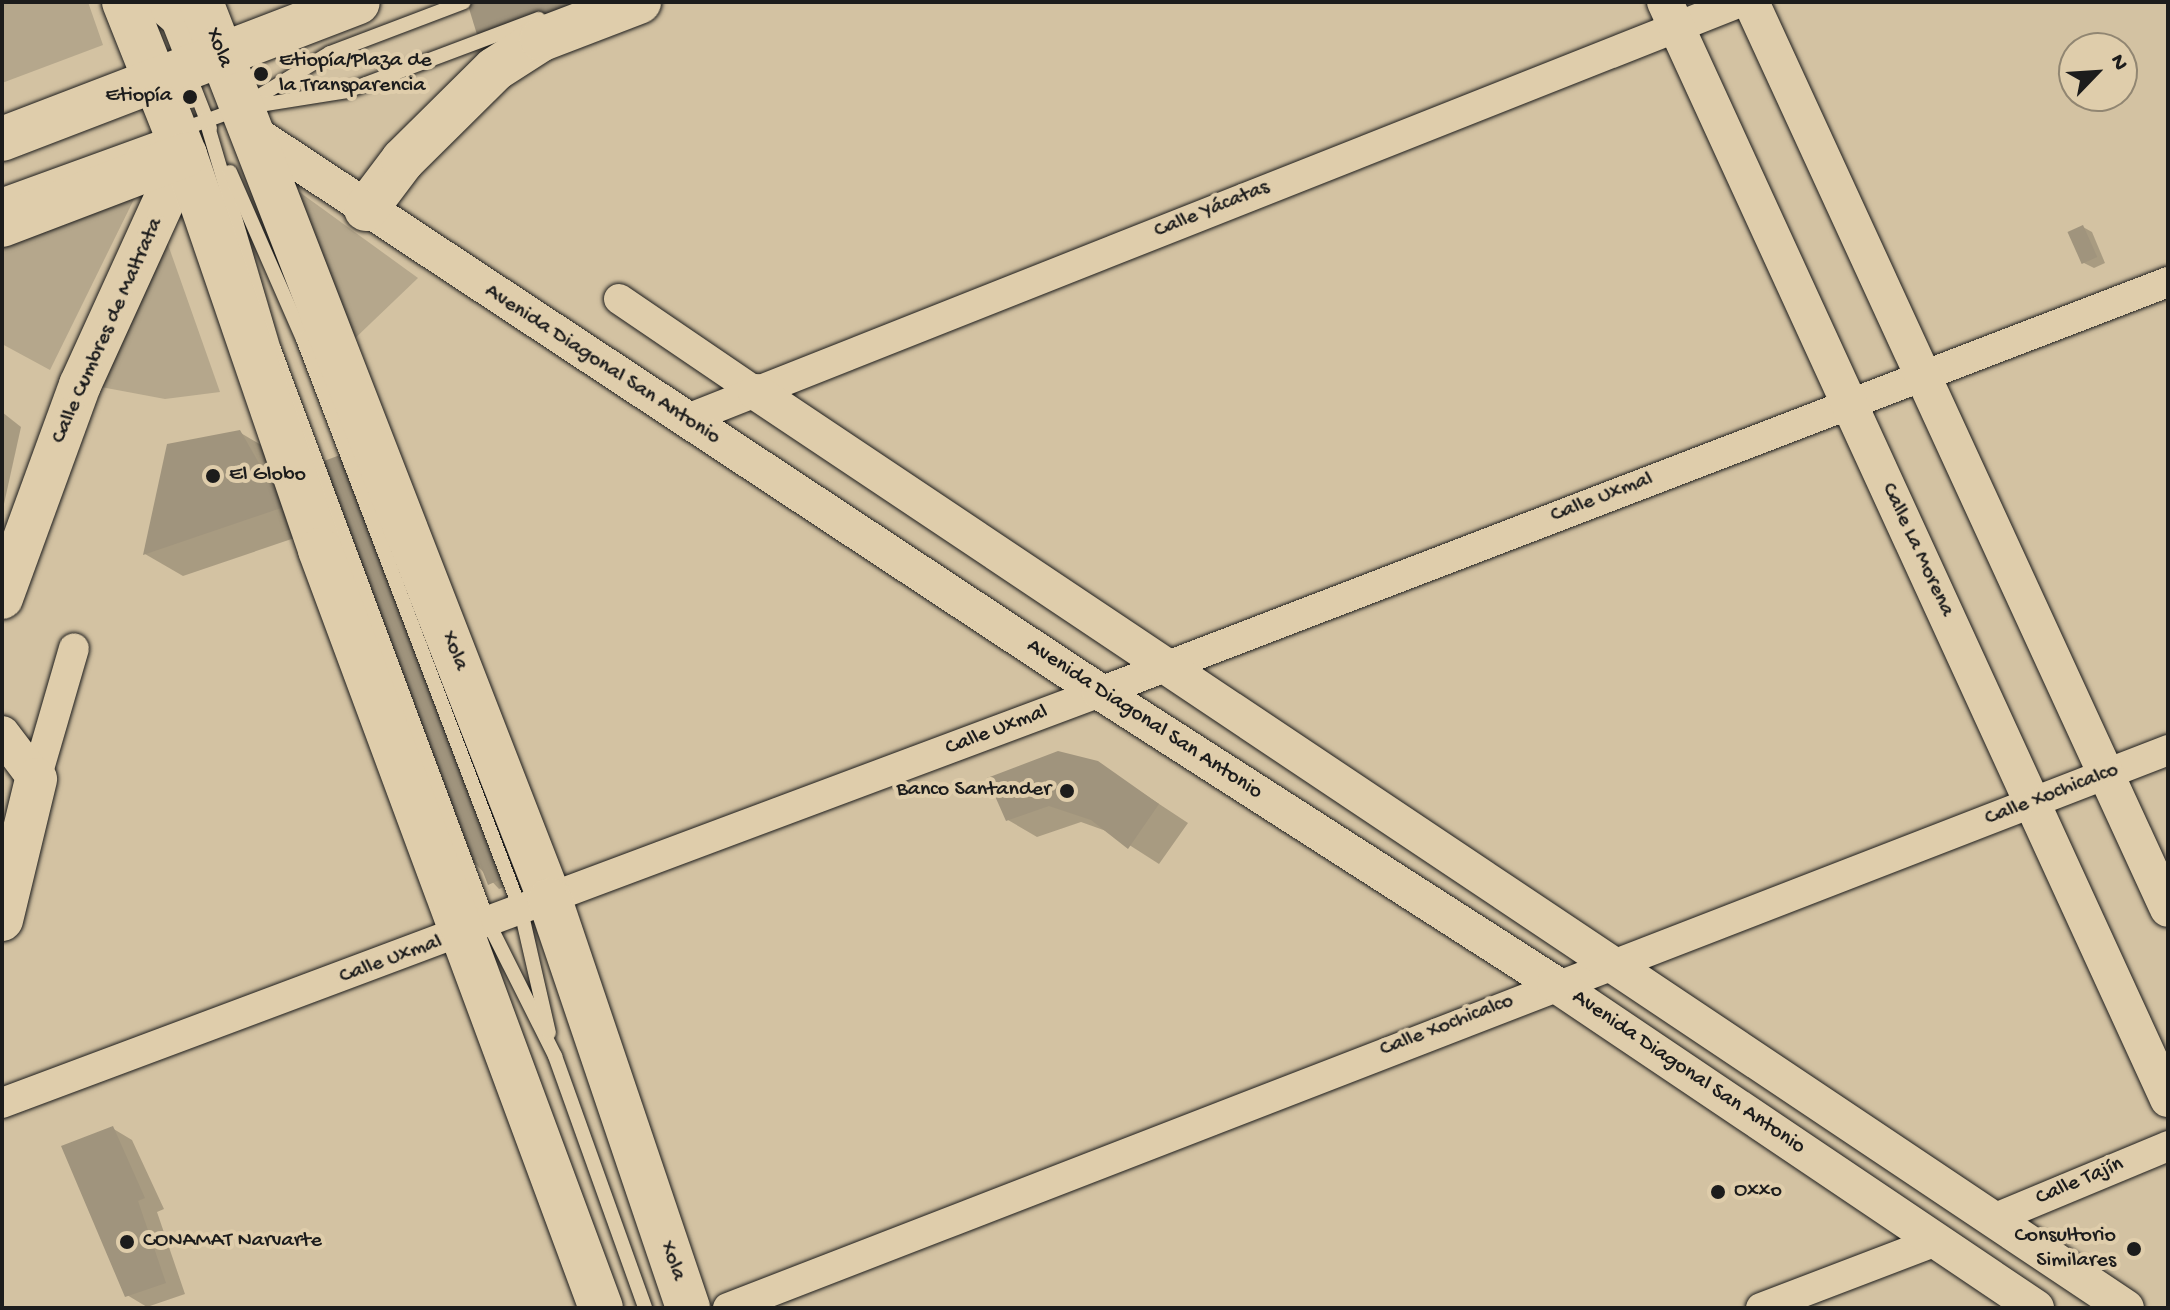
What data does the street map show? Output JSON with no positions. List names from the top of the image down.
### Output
{
  "streets": {
    "main road": ["Xola", "Calle Cumbres de Maltrata"],
    "street": [
      "Calle Yácatas",
      "Avenida Diagonal San Antonio",
      "Calle Uxmal",
      "Calle La Morena",
      "Calle Xochicalco",
      "Calle Tajín"
    ]
  },
  "crossings": [
    ["Xola", "Calle Cumbres de Maltrata"],
    ["Xola", "Avenida Diagonal San Antonio"],
    ["Xola", "Calle Uxmal"],
    ["Calle Yácatas", "Avenida Diagonal San Antonio"],
    ["Calle Yácatas", "Calle La Morena"],
    ["Calle Cumbres de Maltrata", "Avenida Diagonal San Antonio"],
    ["Avenida Diagonal San Antonio", "Calle Uxmal"],
    ["Avenida Diagonal San Antonio", "Calle Xochicalco"],
    ["Calle Uxmal", "Calle La Morena"],
    ["Calle La Morena", "Calle Xochicalco"]
  ],
  "places": [
    "Etiopía/Plaza de la Transparencia",
    "Etiopía",
    "El Globo",
    "Banco Santander",
    "Oxxo",
    "CONAMAT Narvarte",
    "Consultorio Similares"
  ],
  "north": "top right"
}
